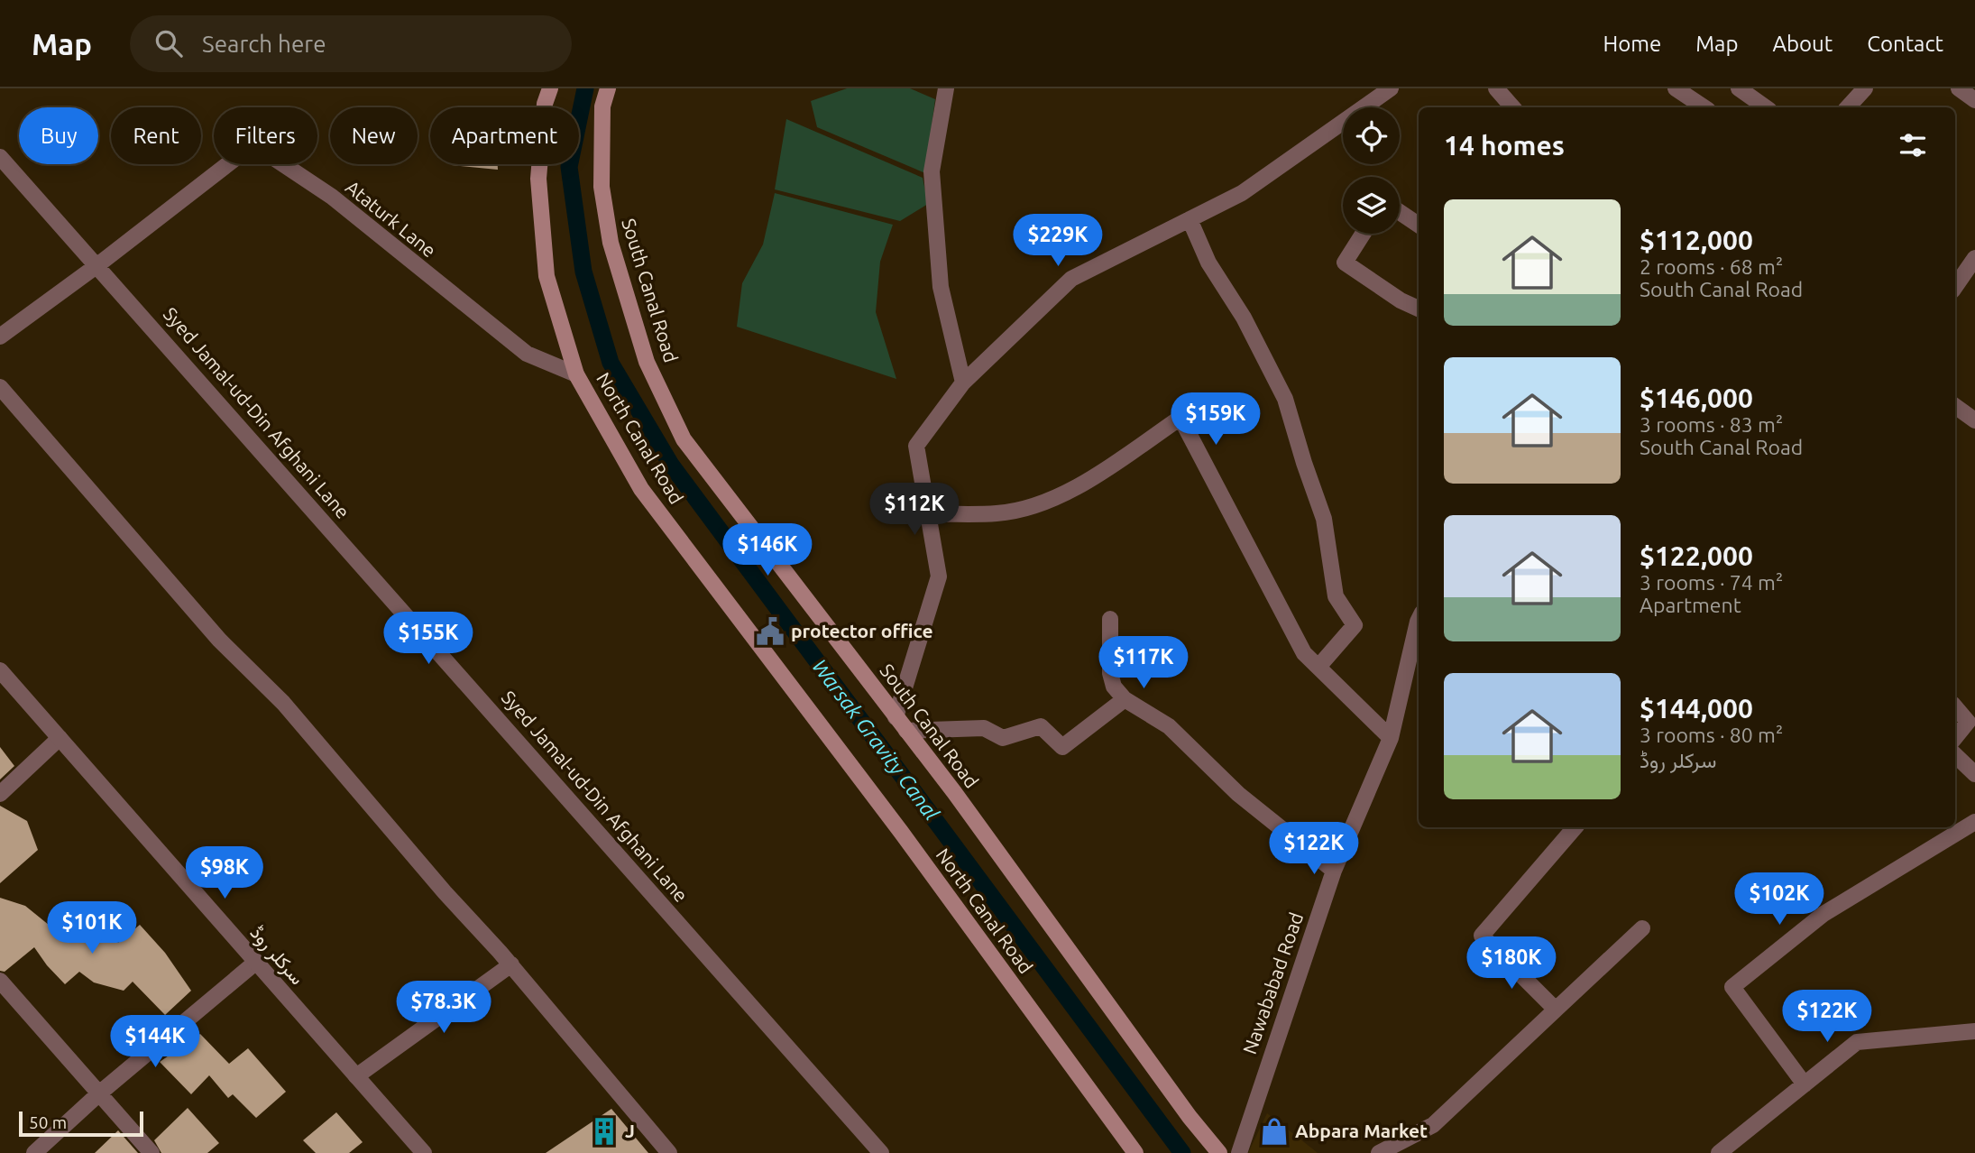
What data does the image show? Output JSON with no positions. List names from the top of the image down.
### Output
{
  "streets": {
    "main road": ["South Canal Road", "North Canal Road"],
    "street": [
      "Ataturk Lane",
      "Syed Jamal-ud-Din Afghani Lane",
      "سرکلر روڈ",
      "Nawababad Road"
    ]
  },
  "crossings": [
    ["Ataturk Lane", "Syed Jamal-ud-Din Afghani Lane"],
    ["Ataturk Lane", "North Canal Road"]
  ],
  "water": ["Warsak Gravity Canal"],
  "places": {
    "public building": ["protector office"],
    "building": ["J"],
    "shop": ["Abpara Market"]
  },
  "scale_bar": "50 m",
  "page": {
    "header": "Map",
    "search": "Search here",
    "nav": [
      "Home",
      "Map",
      "About",
      "Contact"
    ],
    "chip": [
      "Buy",
      "Rent",
      "Filters",
      "New",
      "Apartment"
    ],
    "heading": "14 homes",
    "list": [
      {
        "name": "$112,000",
        "note": "2 rooms · 68 m² · South Canal Road"
      },
      {
        "name": "$146,000",
        "note": "3 rooms · 83 m² · South Canal Road"
      },
      {
        "name": "$122,000",
        "note": "3 rooms · 74 m² · Apartment"
      },
      {
        "name": "$144,000",
        "note": "3 rooms · 80 m² · سرکلر روڈ"
      }
    ],
    "price": [
      "$229K",
      "$159K",
      "$112K",
      "$146K",
      "$155K",
      "$117K",
      "$122K",
      "$98K",
      "$102K",
      "$101K",
      "$180K",
      "$78.3K",
      "$122K",
      "$144K"
    ],
    "scale": "50 m"
  }
}
